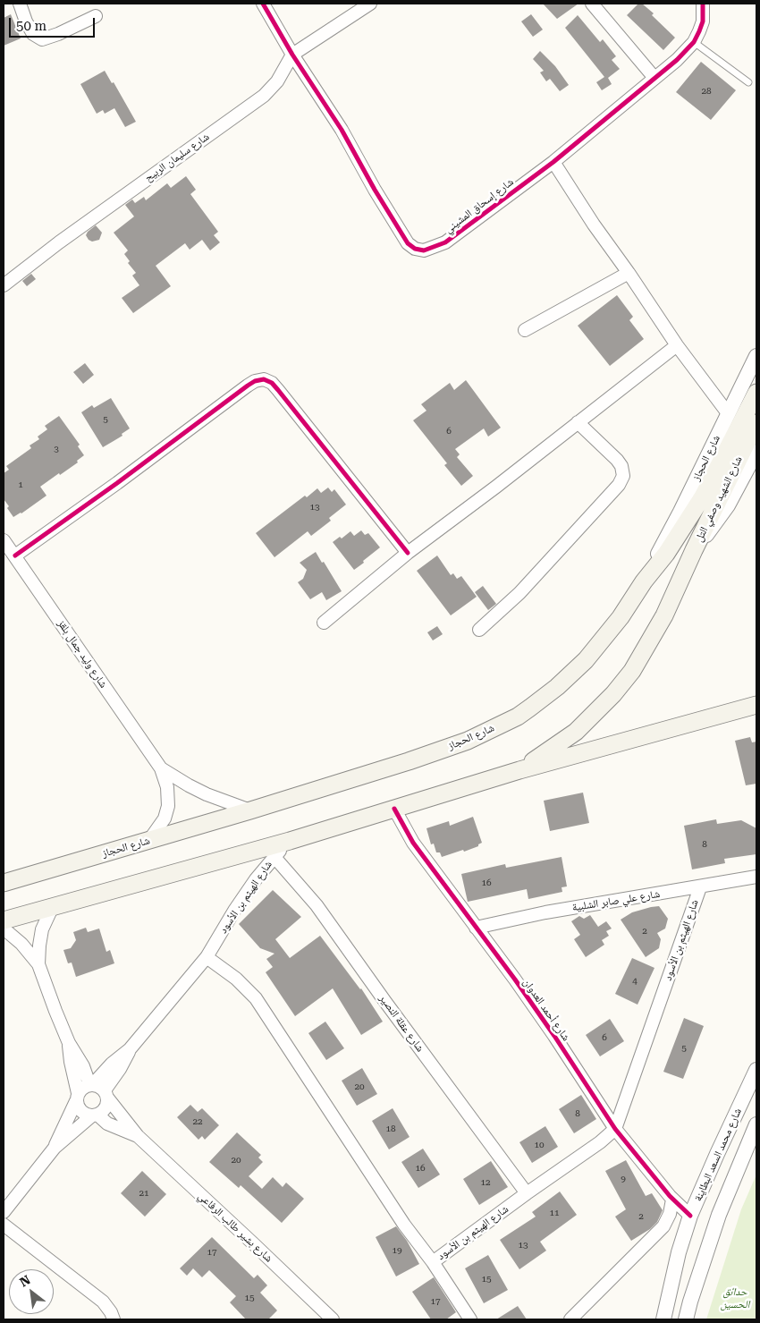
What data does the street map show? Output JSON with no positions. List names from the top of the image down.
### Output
{
  "streets": {
    "main road": ["شارع الحجاز", "شارع الشهيد وصفي التل"],
    "street": [
      "شارع سليمان الربيح",
      "شارع إسحاق المشيني",
      "شارع وليد جمال بلقز",
      "شارع الهيثم بن الأسود",
      "شارع علي صابر الشلبية",
      "شارع أحمد العدوان",
      "شارع عقلة النصير",
      "شارع محمد السعد البطاينة",
      "شارع بشير طالب الرفاعي"
    ]
  },
  "crossings": [
    ["شارع سليمان الربيح", "شارع إسحاق المشيني"],
    ["شارع الحجاز", "شارع الشهيد وصفي التل"],
    ["شارع الحجاز", "شارع وليد جمال بلقز"],
    ["شارع الهيثم بن الأسود", "شارع علي صابر الشلبية"],
    ["شارع الهيثم بن الأسود", "شارع أحمد العدوان"],
    ["شارع الهيثم بن الأسود", "شارع عقلة النصير"],
    ["شارع الهيثم بن الأسود", "شارع بشير طالب الرفاعي"],
    ["شارع علي صابر الشلبية", "شارع أحمد العدوان"],
    ["شارع أحمد العدوان", "شارع محمد السعد البطاينة"]
  ],
  "parks": ["حدائق الحسين"],
  "house_numbers": [
    "28",
    "5",
    "6",
    "3",
    "1",
    "13",
    "8",
    "16",
    "2",
    "4",
    "6",
    "5",
    "20",
    "8",
    "22",
    "18",
    "10",
    "20",
    "16",
    "9",
    "12",
    "21",
    "11",
    "2",
    "13",
    "19",
    "17",
    "15",
    "15",
    "17"
  ],
  "scale_bar": "50 m",
  "north": "top left"
}
